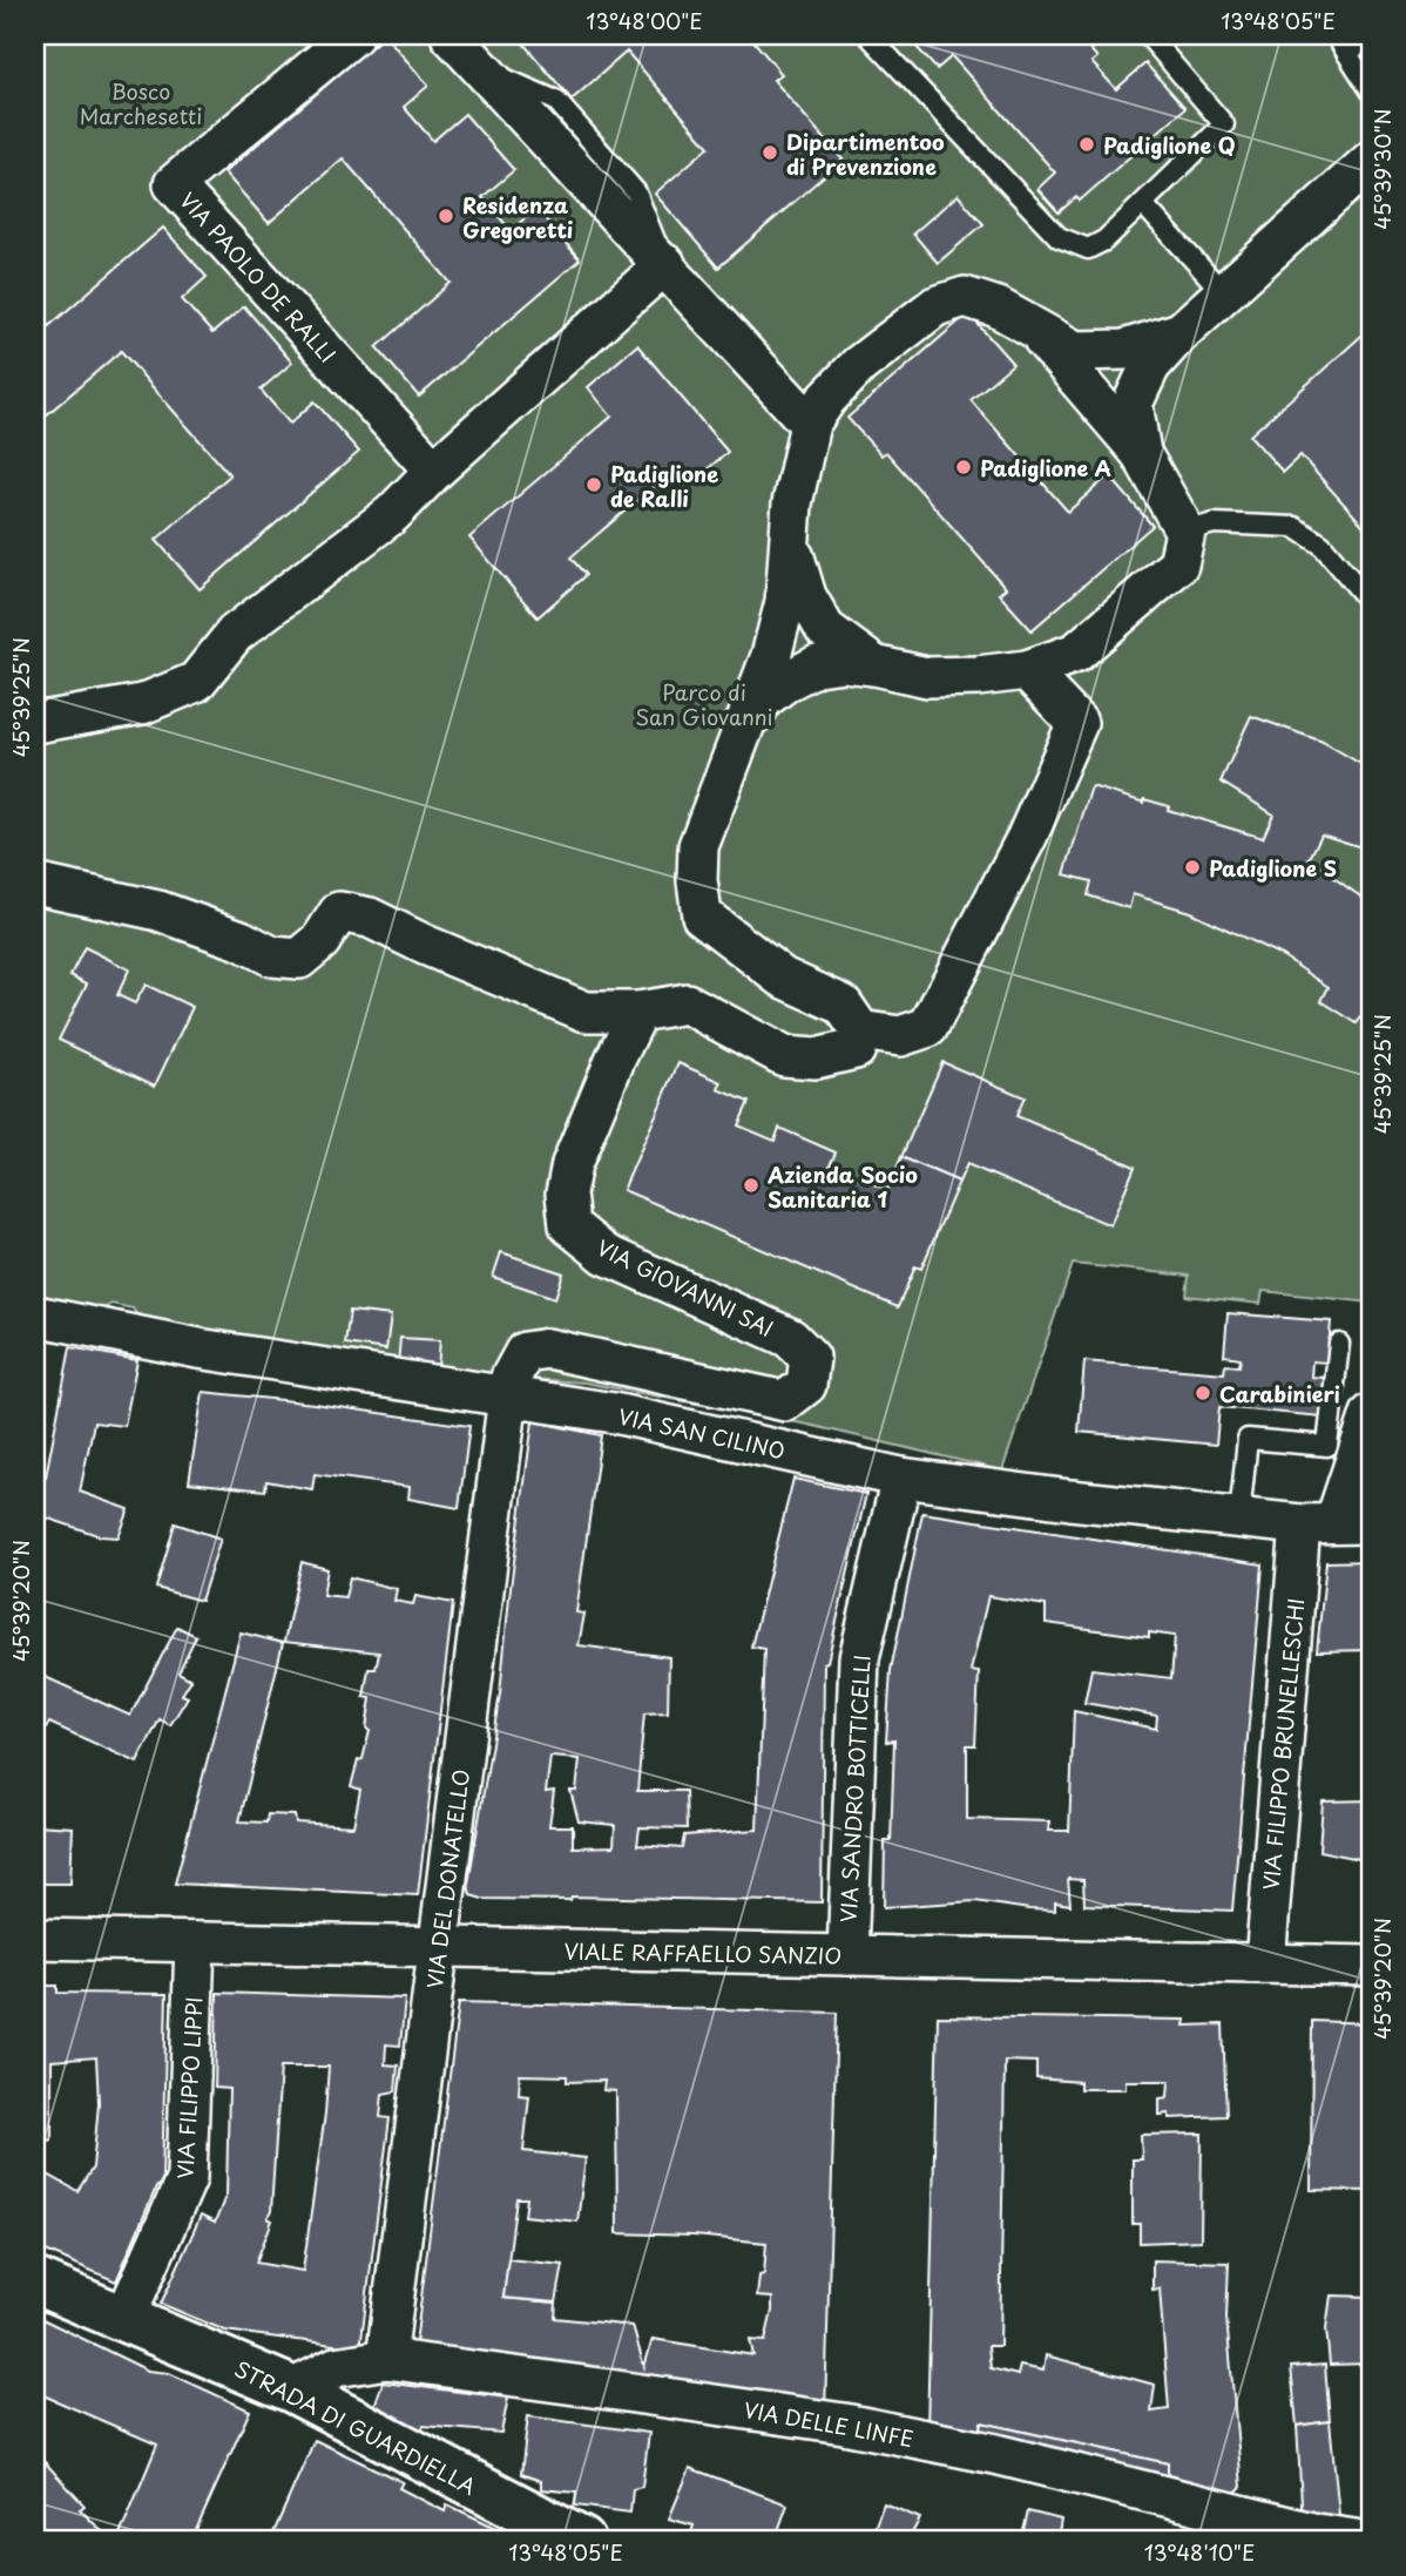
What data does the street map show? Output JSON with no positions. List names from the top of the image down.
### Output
{
  "streets": {
    "street": [
      "VIA PAOLO DE RALLI",
      "VIA GIOVANNI SAI",
      "VIA SAN CILINO",
      "VIA FILIPPO BRUNELLESCHI",
      "VIA SANDRO BOTTICELLI",
      "VIA DEL DONATELLO",
      "VIALE RAFFAELLO SANZIO",
      "VIA FILIPPO LIPPI",
      "VIA DELLE LINFE",
      "STRADA DI GUARDIELLA"
    ]
  },
  "crossings": [
    ["VIA GIOVANNI SAI", "VIA SAN CILINO"],
    ["VIA GIOVANNI SAI", "VIA DEL DONATELLO"],
    ["VIA SAN CILINO", "VIA FILIPPO BRUNELLESCHI"],
    ["VIA SAN CILINO", "VIA SANDRO BOTTICELLI"],
    ["VIA SAN CILINO", "VIA DEL DONATELLO"],
    ["VIA FILIPPO BRUNELLESCHI", "VIALE RAFFAELLO SANZIO"],
    ["VIA SANDRO BOTTICELLI", "VIALE RAFFAELLO SANZIO"],
    ["VIA DEL DONATELLO", "VIALE RAFFAELLO SANZIO"],
    ["VIA DEL DONATELLO", "VIA DELLE LINFE"],
    ["VIALE RAFFAELLO SANZIO", "VIA FILIPPO LIPPI"],
    ["VIA FILIPPO LIPPI", "STRADA DI GUARDIELLA"],
    ["VIA DELLE LINFE", "STRADA DI GUARDIELLA"]
  ],
  "parks": ["Bosco Marchesetti", "Parco di San Giovanni"],
  "places": [
    "Padiglione Q",
    "Dipartimentoo di Prevenzione",
    "Residenza Gregoretti",
    "Padiglione A",
    "Padiglione de Ralli",
    "Padiglione S",
    "Azienda Socio Sanitaria 1",
    "Carabinieri"
  ],
  "coordinates": [
    "13°48'00\"E",
    "13°48'05\"E",
    "45°39'30\"N",
    "45°39'25\"N",
    "45°39'20\"N",
    "13°48'10\"E"
  ]
}
